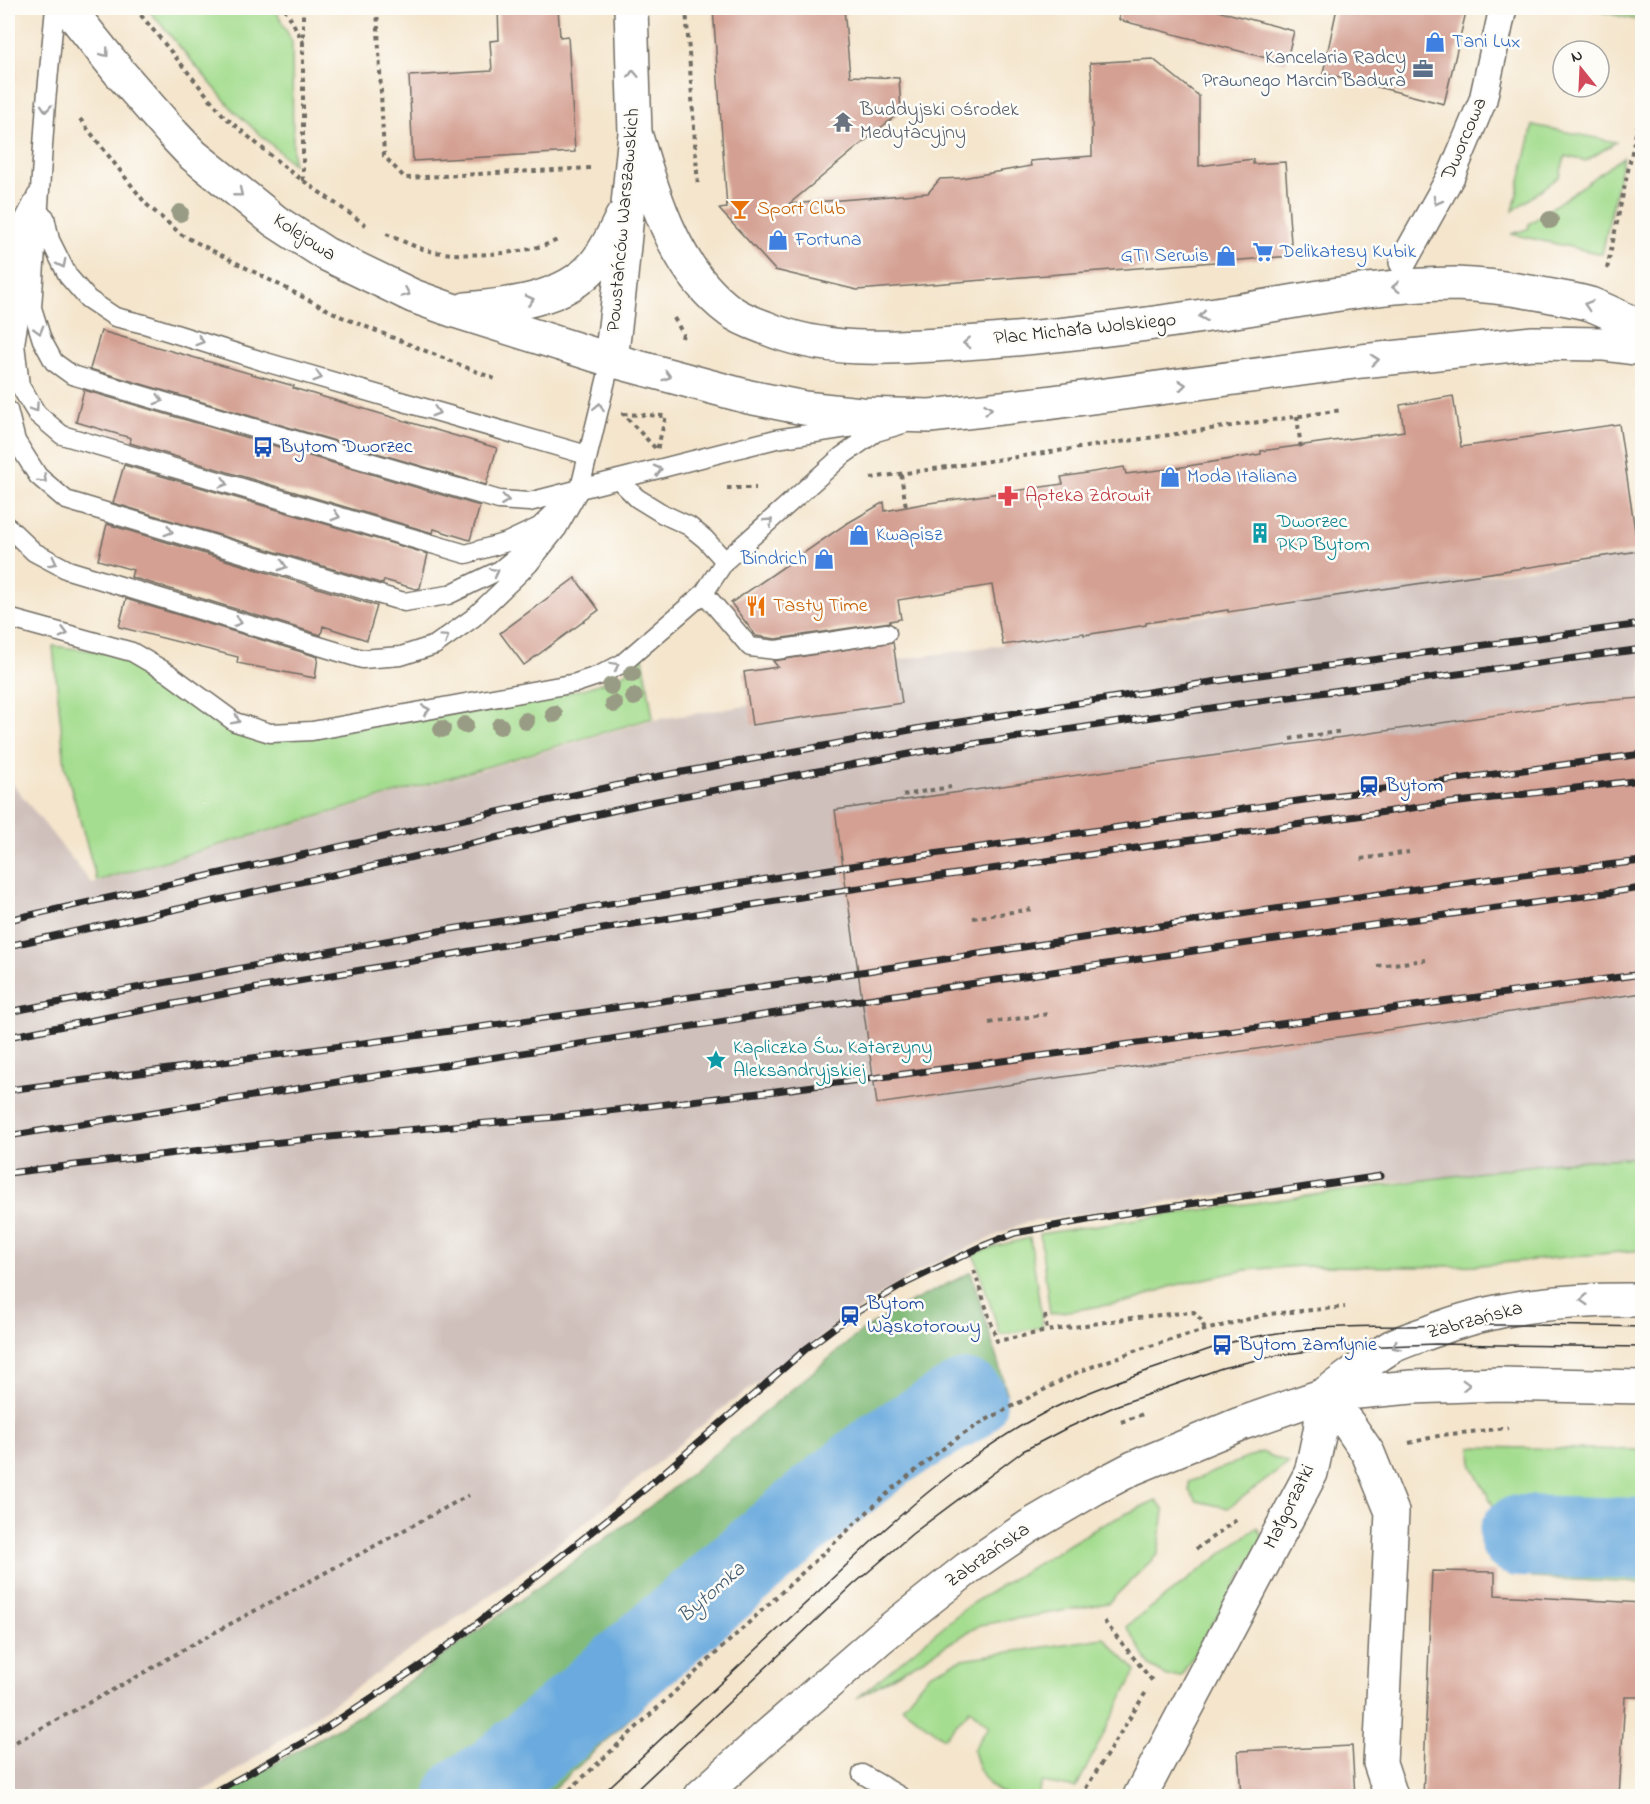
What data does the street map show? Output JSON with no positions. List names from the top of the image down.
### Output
{
  "streets": {
    "main road": [
      "Powstańców Warszawskich",
      "Kolejowa",
      "Plac Michała Wolskiego",
      "Zabrzańska",
      "Małgorzatki"
    ],
    "street": ["Dworcowa"]
  },
  "crossings": [
    ["Powstańców Warszawskich", "Kolejowa"],
    ["Powstańców Warszawskich", "Plac Michała Wolskiego"],
    ["Zabrzańska", "Małgorzatki"]
  ],
  "one_way": ["Dworcowa", "Powstańców Warszawskich", "Kolejowa"],
  "water": ["Bytomka"],
  "places": {
    "shop": [
      "Tani Lux",
      "Fortuna",
      "GTI Serwis",
      "Moda Italiana",
      "Kwapisz",
      "Bindrich"
    ],
    "office": ["Kancelaria Radcy Prawnego Marcin Badura"],
    "temple": ["Buddyjski Ośrodek Medytacyjny"],
    "bar": ["Sport Club"],
    "supermarket": ["Delikatesy Kubik"],
    "bus stop": ["Bytom Dworzec", "Bytom Zamłynie"],
    "pharmacy": ["Apteka Zdrowit"],
    "building": ["Dworzec PKP Bytom"],
    "restaurant": ["Tasty Time"],
    "station": ["Bytom", "Bytom Wąskotorowy"],
    "place": ["Kapliczka Św. Katarzyny Aleksandryjskiej"]
  },
  "north": "top"
}
